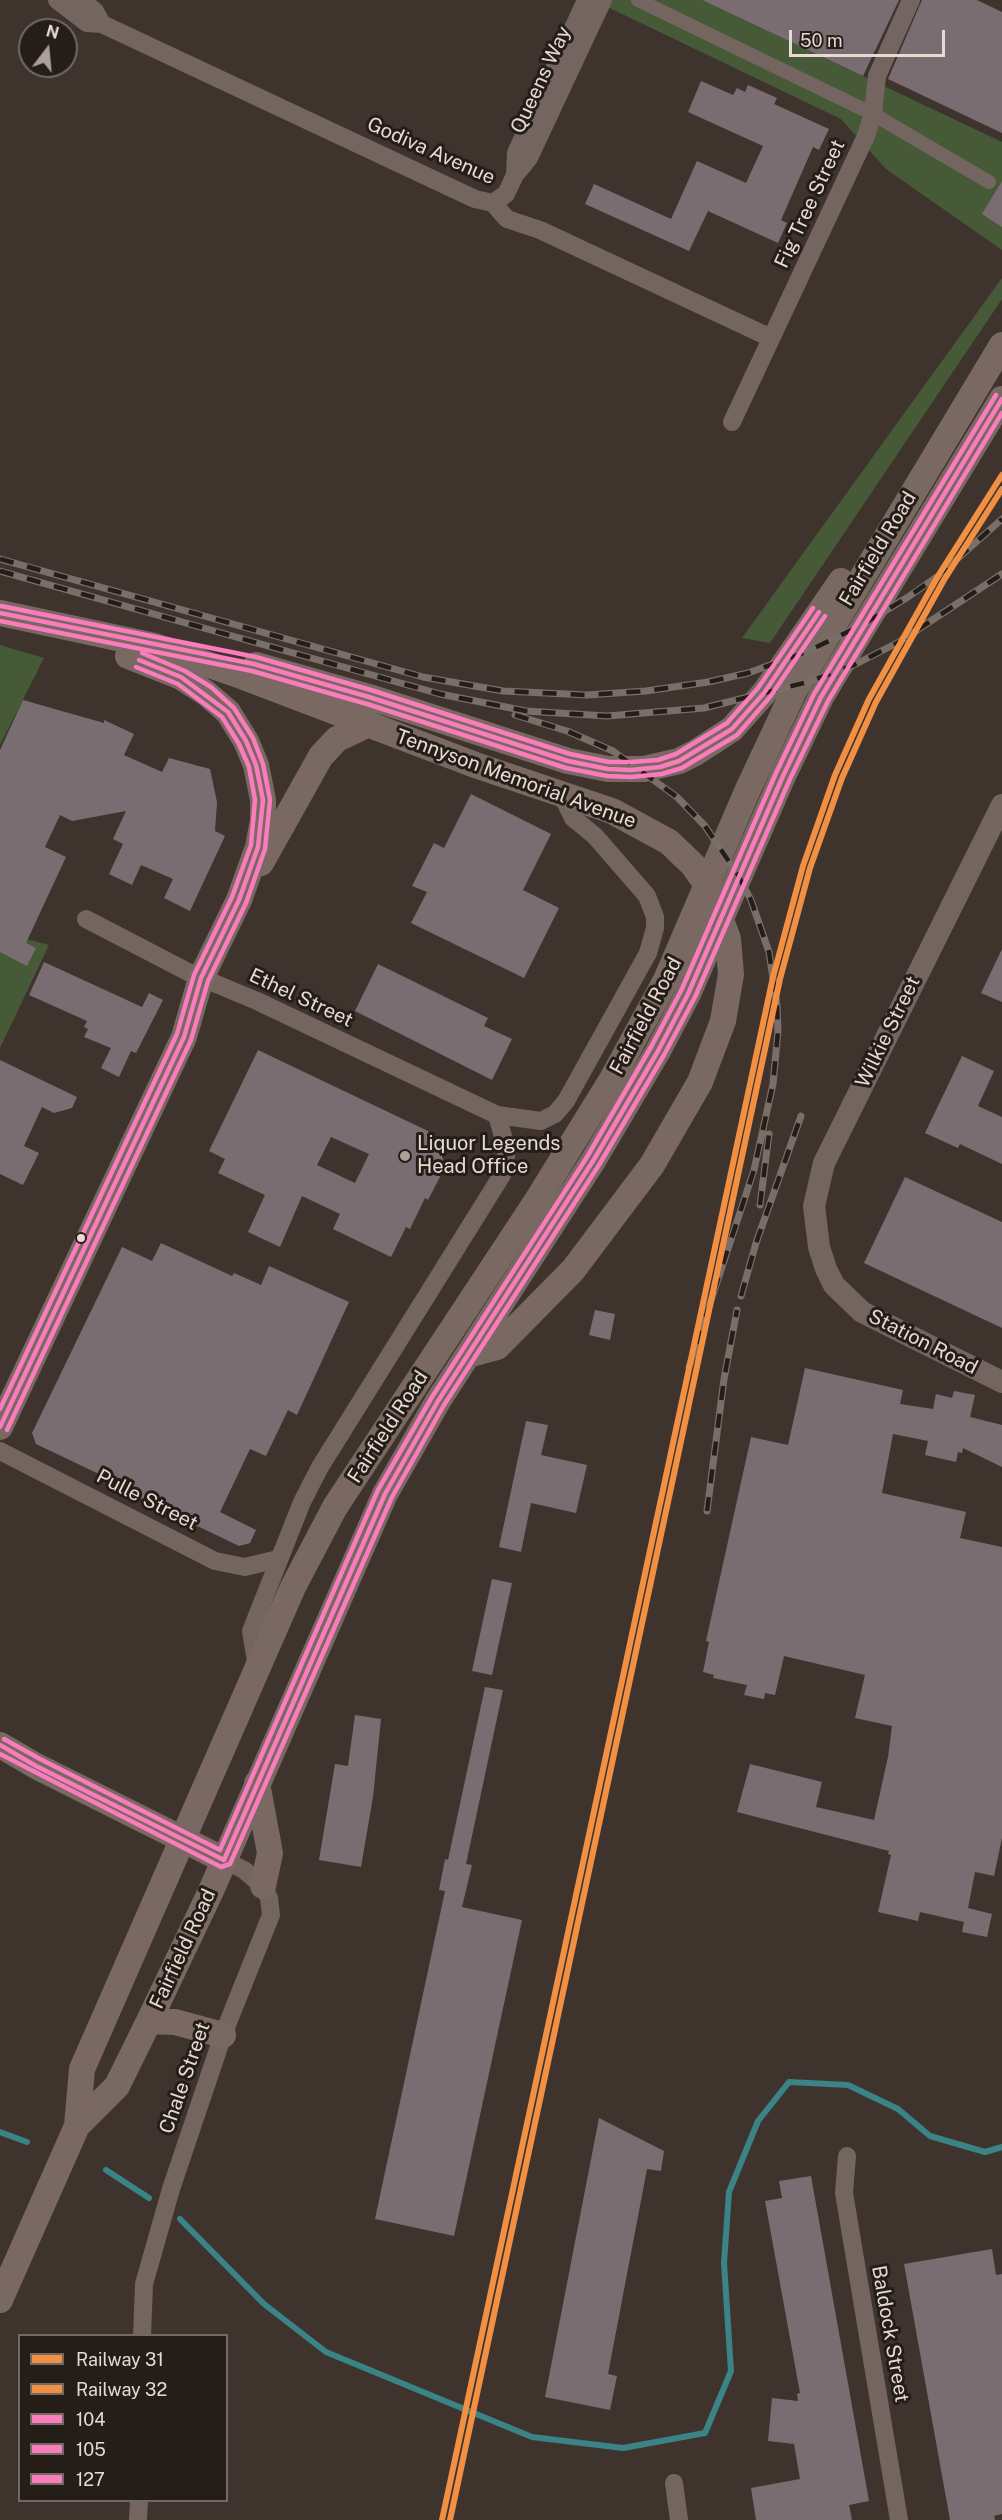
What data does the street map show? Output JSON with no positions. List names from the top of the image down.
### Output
{
  "streets": {
    "main road": ["Fairfield Road", "Tennyson Memorial Avenue"],
    "street": [
      "Queens Way",
      "Godiva Avenue",
      "Fig Tree Street",
      "Ethel Street",
      "Wilkie Street",
      "Station Road",
      "Pulle Street",
      "Chale Street",
      "Baldock Street"
    ]
  },
  "crossings": [
    ["Queens Way", "Godiva Avenue"],
    ["Godiva Avenue", "Fig Tree Street"],
    ["Fairfield Road", "Tennyson Memorial Avenue"],
    ["Fairfield Road", "Ethel Street"],
    ["Fairfield Road", "Pulle Street"],
    ["Wilkie Street", "Station Road"]
  ],
  "places": ["Liquor Legends Head Office"],
  "lines": [
    "transit line 127",
    "transit line 104",
    "transit line 105",
    "rail line 31",
    "rail line 32"
  ],
  "legend": [
    "Railway 31",
    "Railway 32",
    "104",
    "105",
    "127"
  ],
  "scale_bar": "50 m",
  "north": "top"
}
